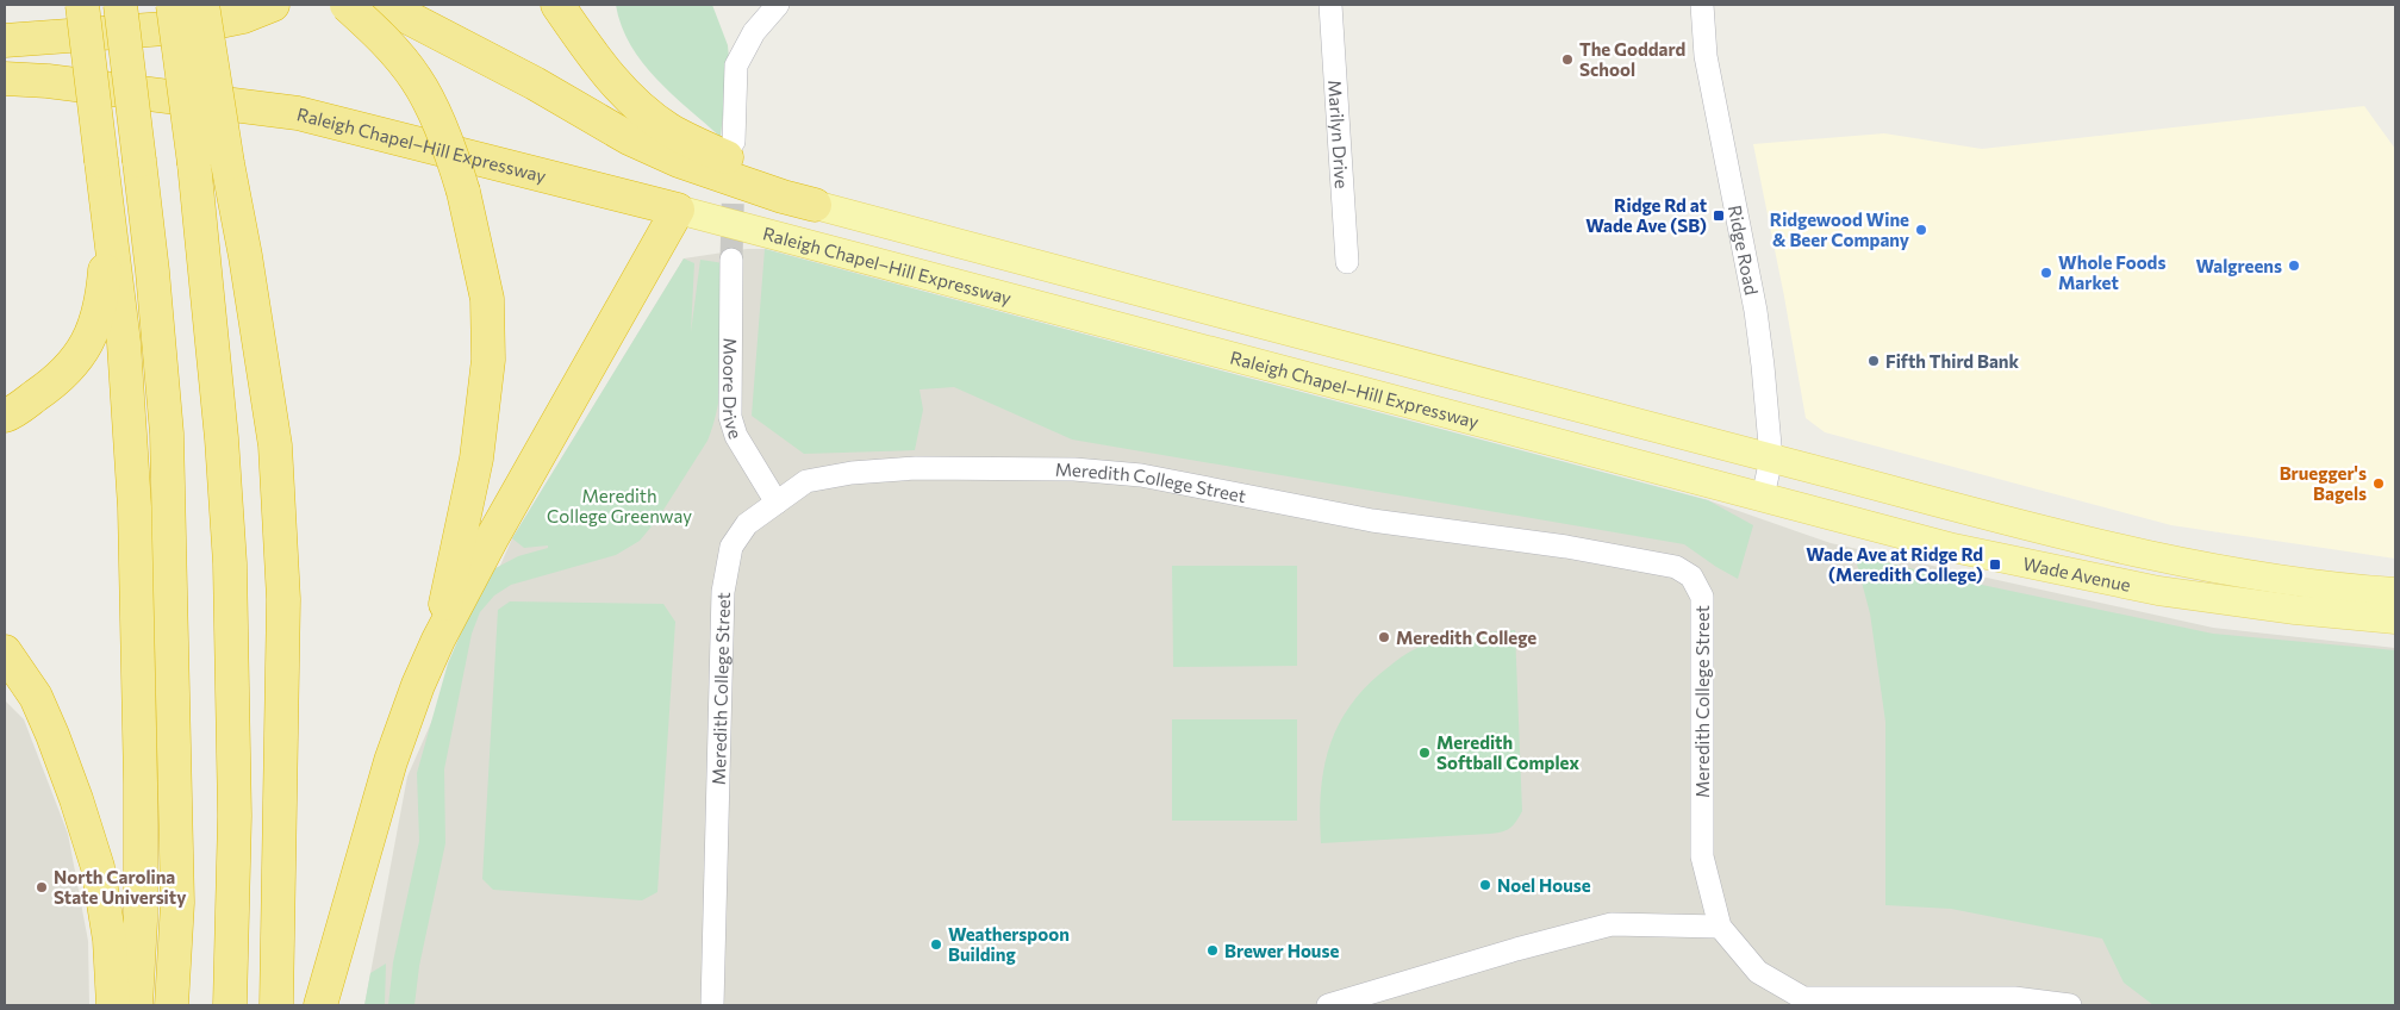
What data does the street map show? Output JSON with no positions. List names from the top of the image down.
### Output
{
  "streets": {
    "highway": ["Raleigh Chapel–Hill Expressway"],
    "main road": ["Wade Avenue"],
    "street": [
      "Marilyn Drive",
      "Ridge Road",
      "Moore Drive",
      "Meredith College Street"
    ]
  },
  "crossings": [
    ["Raleigh Chapel–Hill Expressway", "Ridge Road"],
    ["Raleigh Chapel–Hill Expressway", "Wade Avenue"],
    ["Ridge Road", "Wade Avenue"],
    ["Moore Drive", "Meredith College Street"]
  ],
  "parks": ["Meredith College Greenway"],
  "places": {
    "other": [
      "The Goddard School",
      "Ridgewood Wine & Beer Company",
      "Walgreens",
      "Whole Foods Market",
      "Fifth Third Bank",
      "Bruegger's Bagels",
      "Meredith College",
      "Meredith Softball Complex",
      "Noel House",
      "North Carolina State University",
      "Weatherspoon Building",
      "Brewer House"
    ],
    "transit": ["Ridge Rd at Wade Ave (SB)", "Wade Ave at Ridge Rd (Meredith College)"]
  }
}
